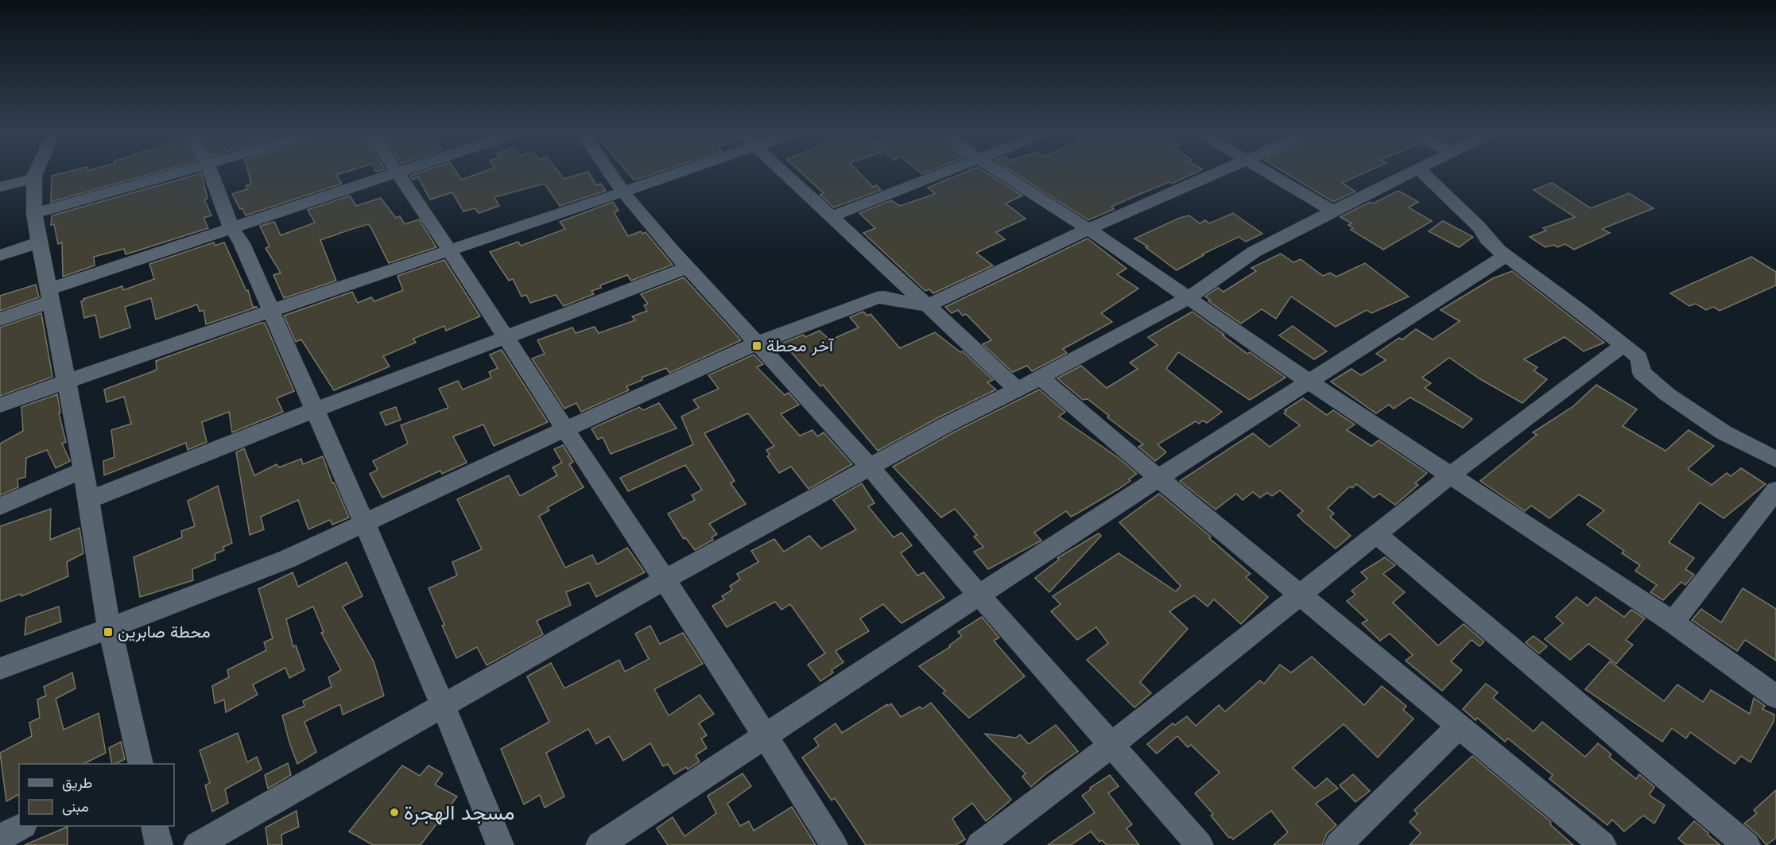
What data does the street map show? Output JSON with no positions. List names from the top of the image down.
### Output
{
  "places": {
    "transit": ["آخر محطة", "محطة صابرين"],
    "other": ["مسجد الهجرة"]
  },
  "legend": ["طريق", "مبنى"]
}
